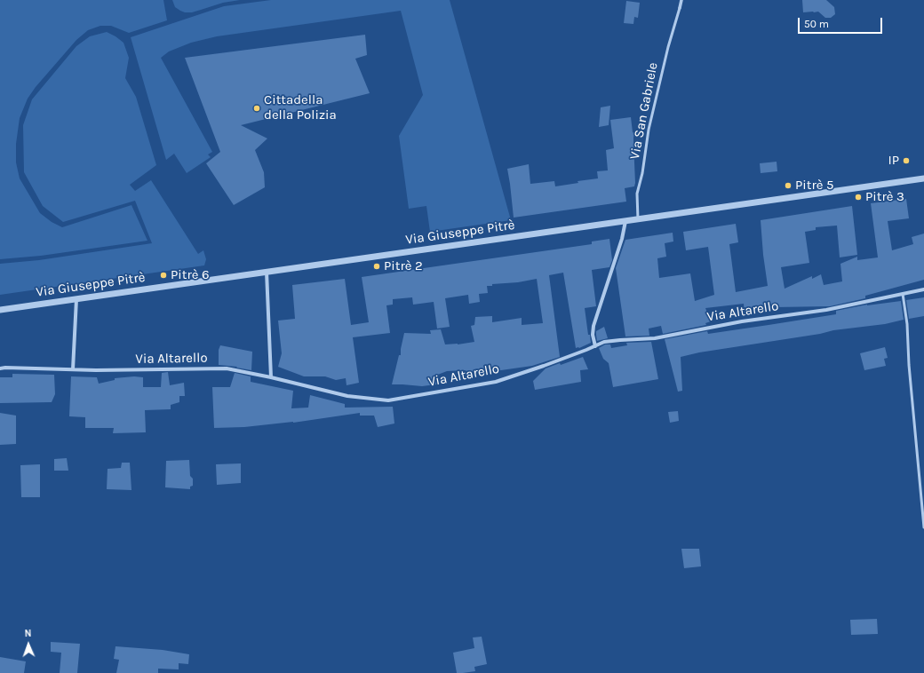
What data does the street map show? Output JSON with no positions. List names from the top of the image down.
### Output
{
  "streets": {
    "street": ["Via Giuseppe Pitrè", "Via Altarello"],
    "lane": ["Via San Gabriele"]
  },
  "crossings": [
    ["Via San Gabriele", "Via Giuseppe Pitrè"]
  ],
  "places": [
    "Cittadella della Polizia",
    "IP",
    "Pitrè 5",
    "Pitrè 3",
    "Pitrè 2",
    "Pitrè 6"
  ],
  "scale_bar": "50 m",
  "north": "top"
}
